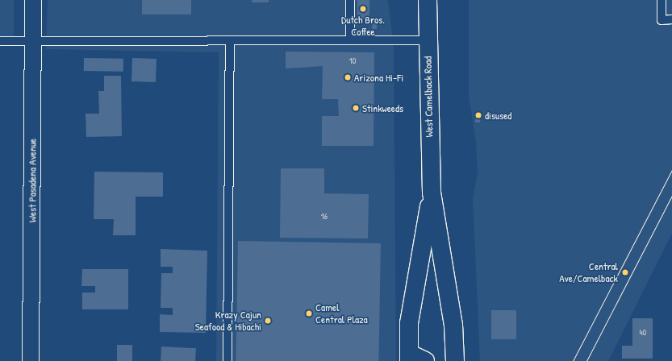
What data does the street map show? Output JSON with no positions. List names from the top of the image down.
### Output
{
  "streets": {
    "main road": ["West Camelback Road"],
    "street": ["West Pasadena Avenue"]
  },
  "places": [
    "Dutch Bros. Coffee",
    "Arizona Hi-Fi",
    "Stinkweeds",
    "disused",
    "Central Ave/Camelback",
    "Camel Central Plaza",
    "Krazy Cajun Seafood & Hibachi"
  ],
  "house_numbers": ["10", "16", "40"]
}
